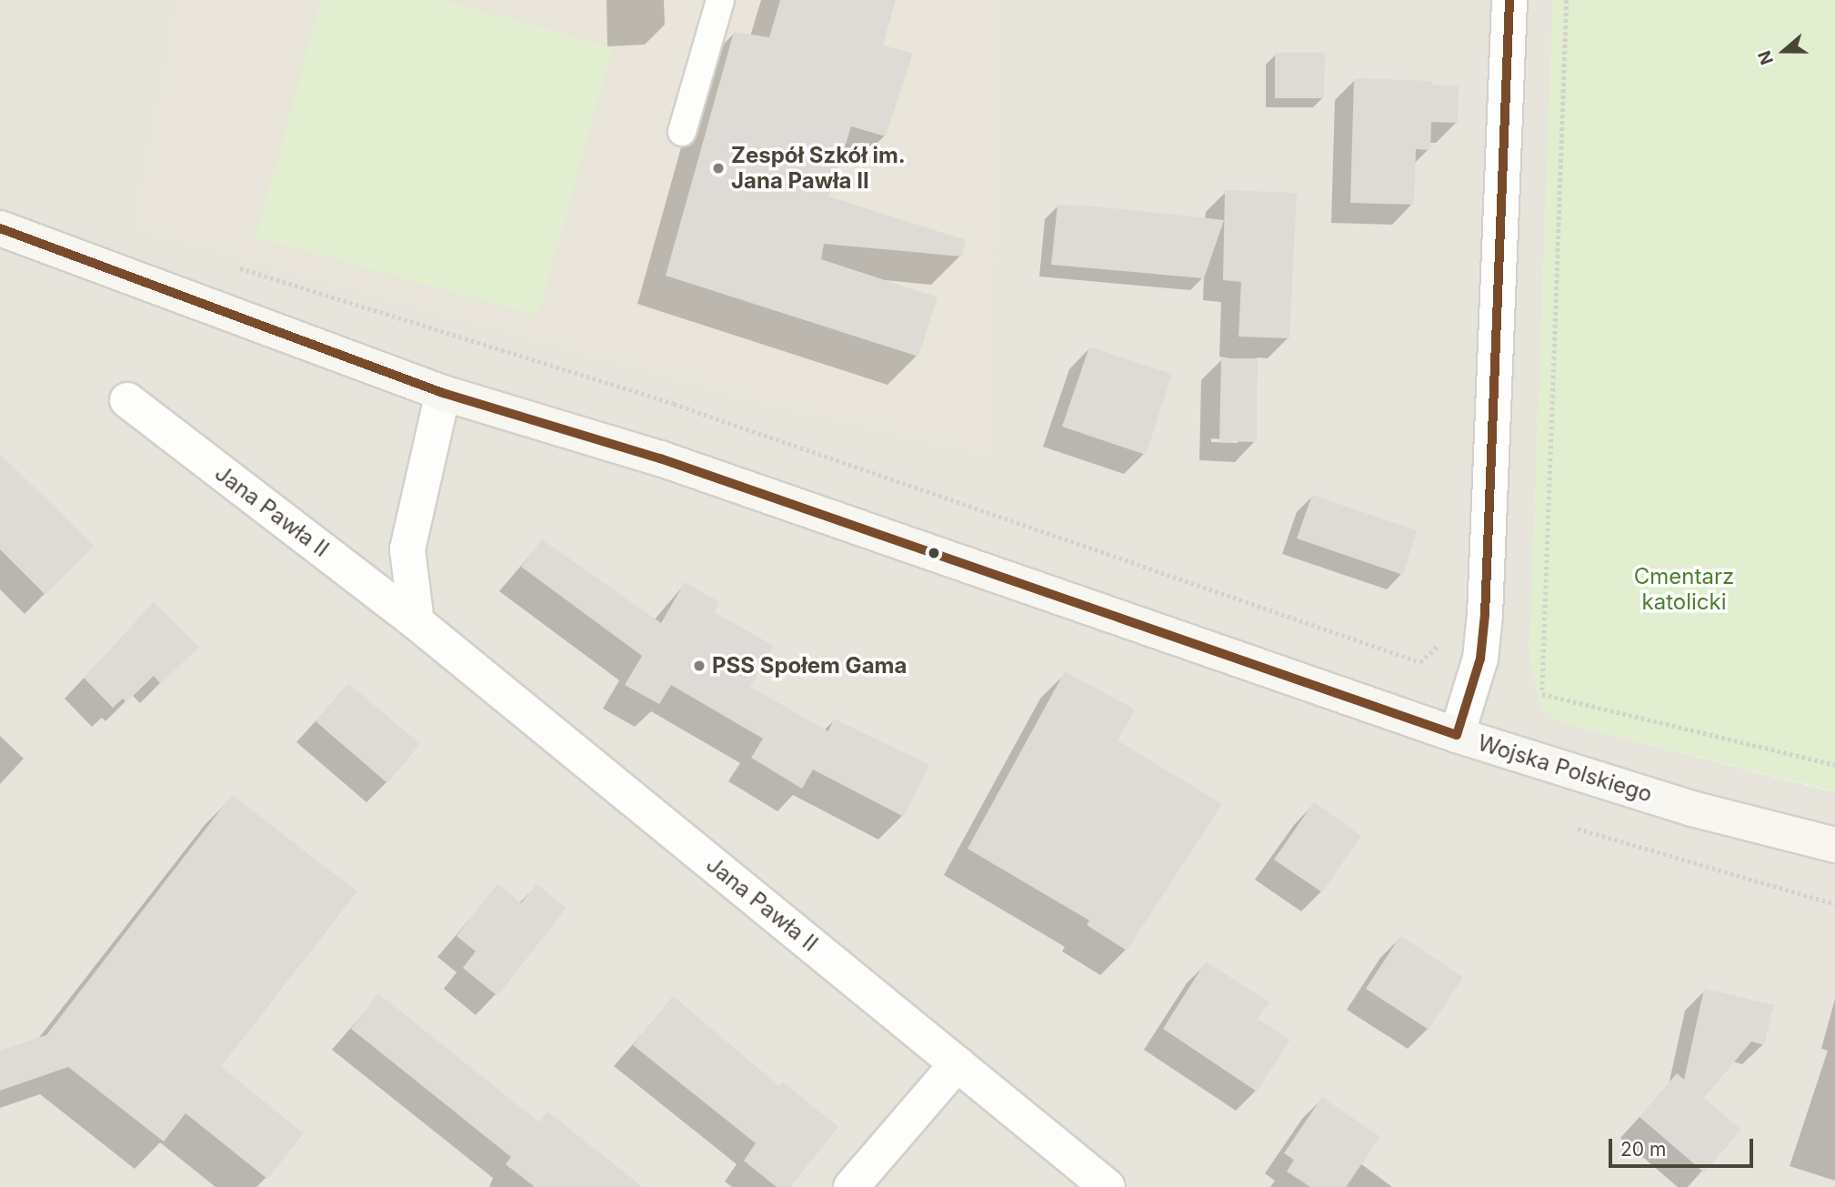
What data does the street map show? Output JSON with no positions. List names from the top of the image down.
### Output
{
  "streets": {
    "main road": ["Wojska Polskiego"],
    "street": ["Jana Pawła II"]
  },
  "parks": ["Cmentarz katolicki"],
  "places": ["Zespół Szkół im. Jana Pawła II", "PSS Społem Gama"],
  "scale_bar": "20 m",
  "north": "left"
}
